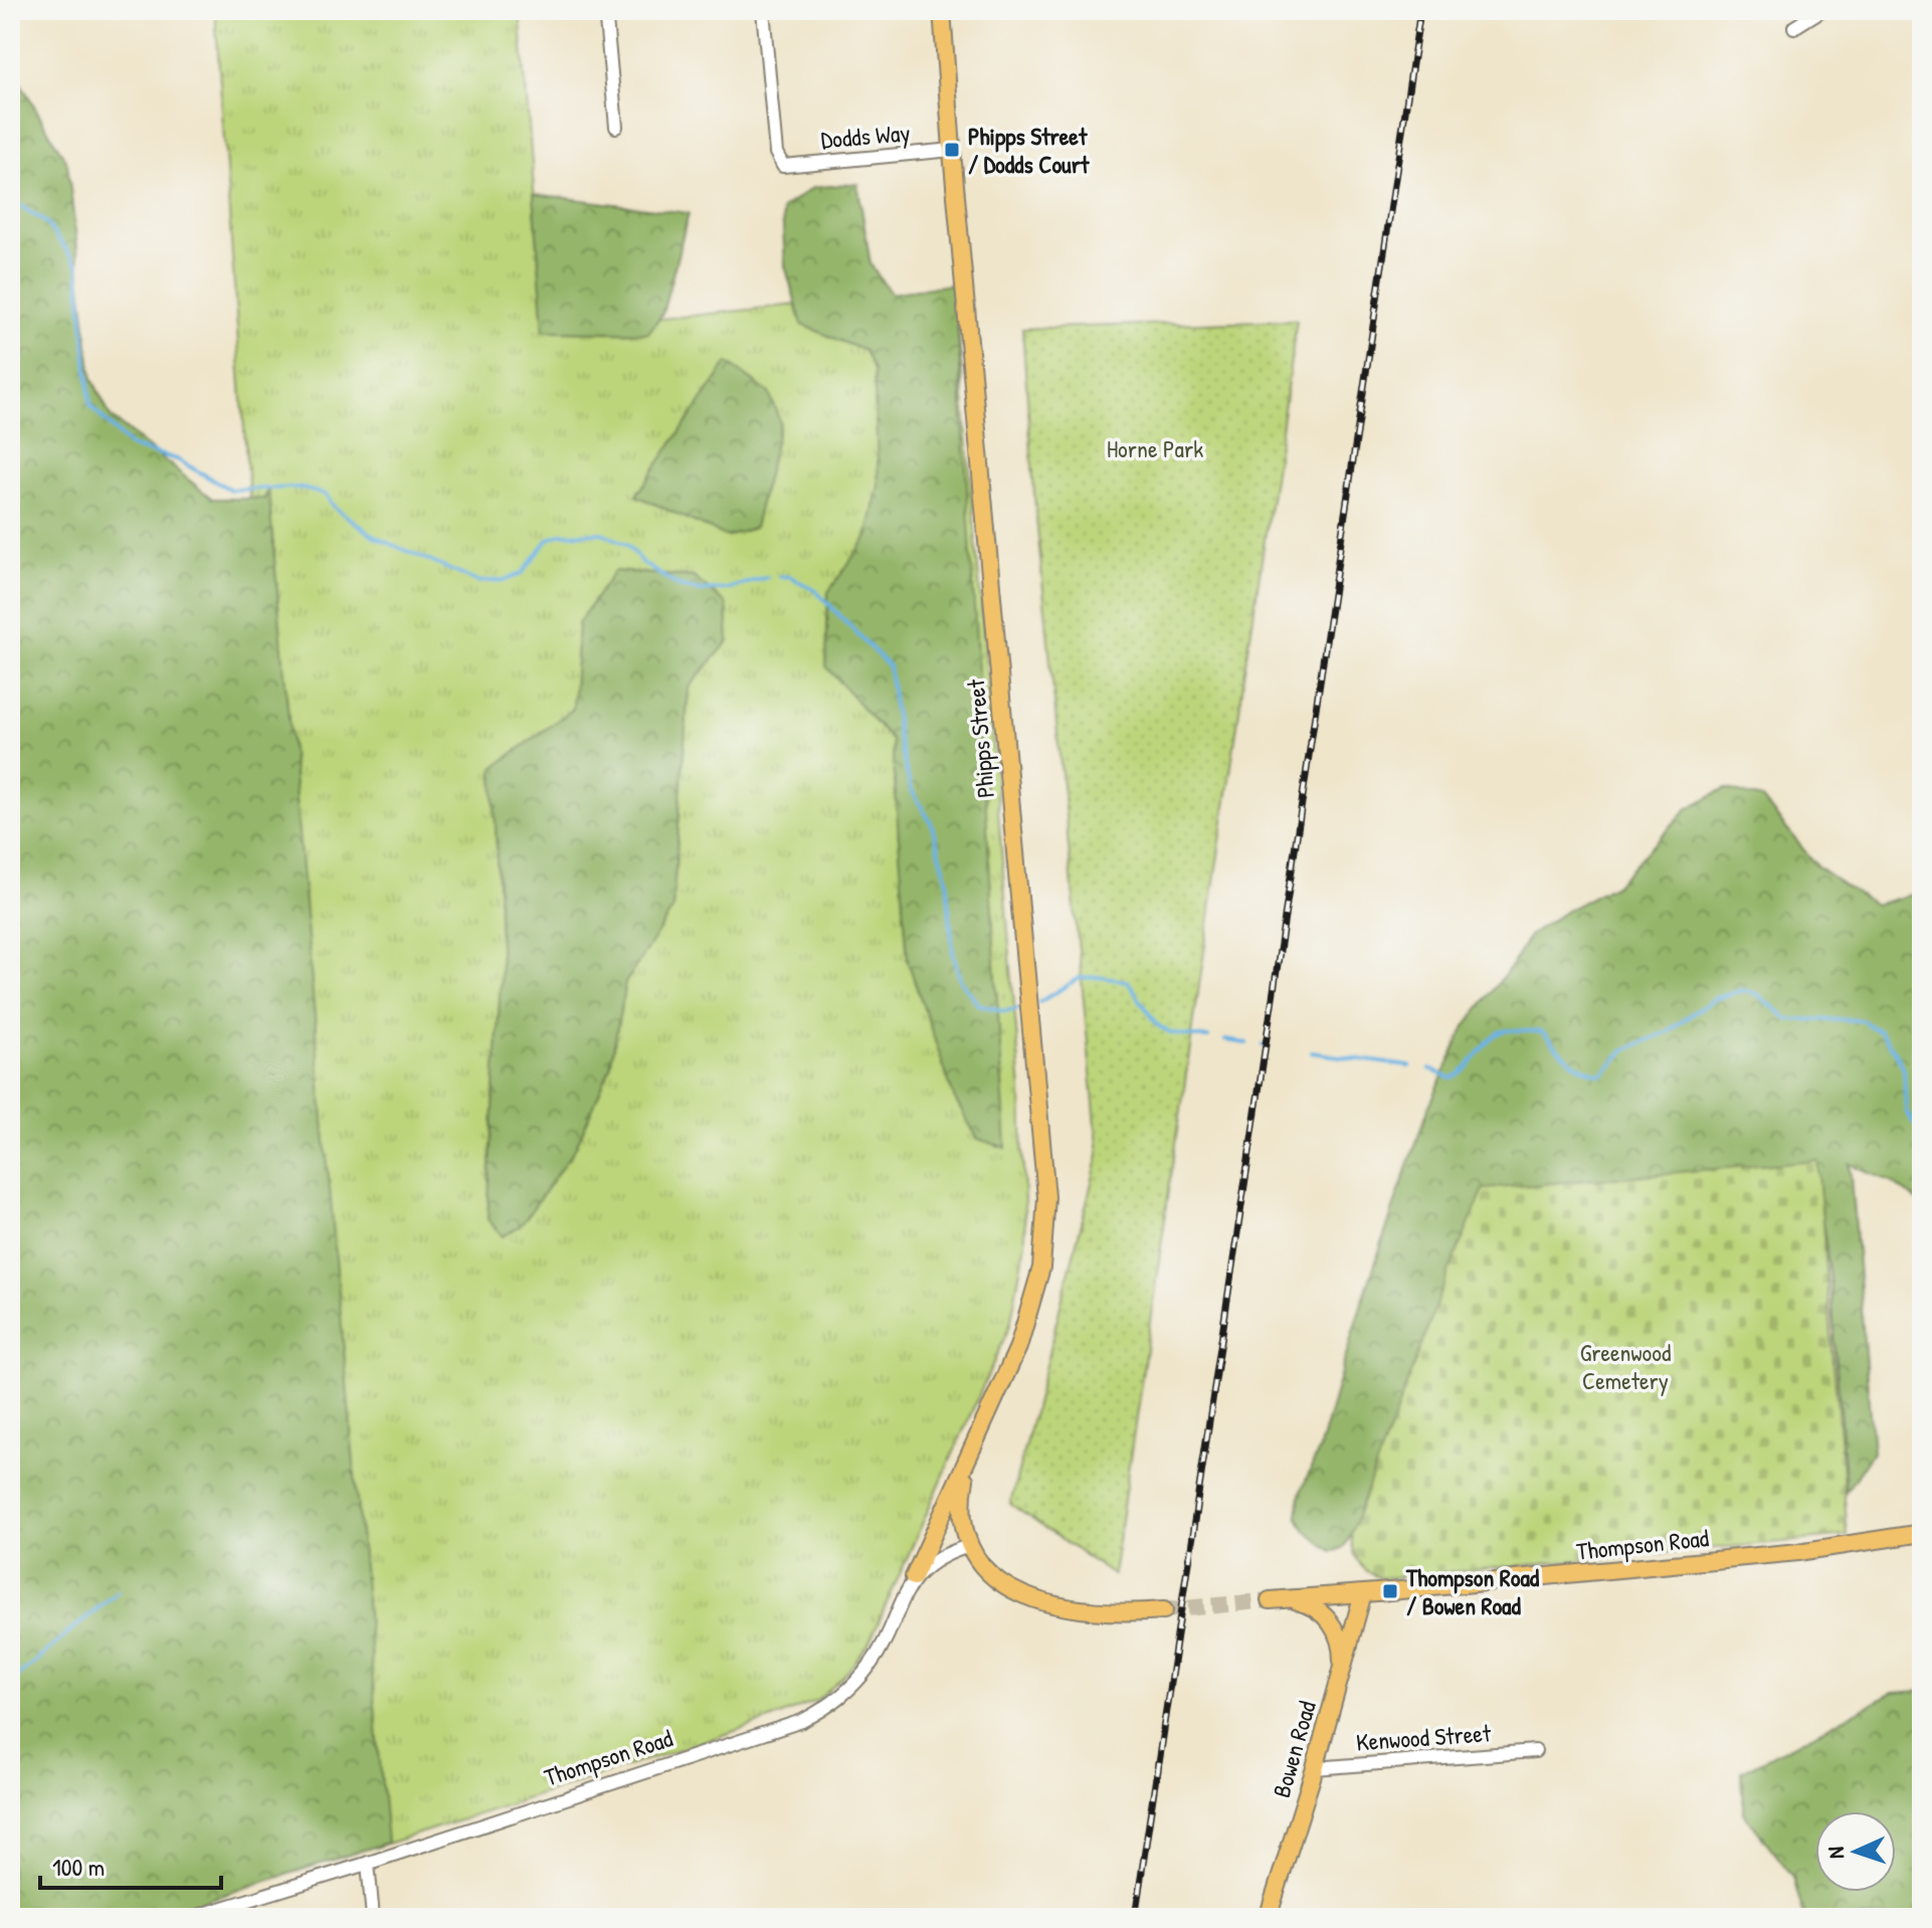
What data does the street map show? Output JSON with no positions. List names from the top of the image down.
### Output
{
  "streets": {
    "main road": ["Phipps Street", "Thompson Road", "Bowen Road"],
    "street": ["Dodds Way", "Kenwood Street"]
  },
  "crossings": [
    ["Dodds Way", "Phipps Street"],
    ["Thompson Road", "Bowen Road"],
    ["Kenwood Street", "Bowen Road"]
  ],
  "parks": ["Horne Park", "Greenwood Cemetery"],
  "places": {
    "transit": ["Phipps Street / Dodds Court", "Thompson Road / Bowen Road"]
  },
  "scale_bar": "100 m",
  "north": "left"
}
